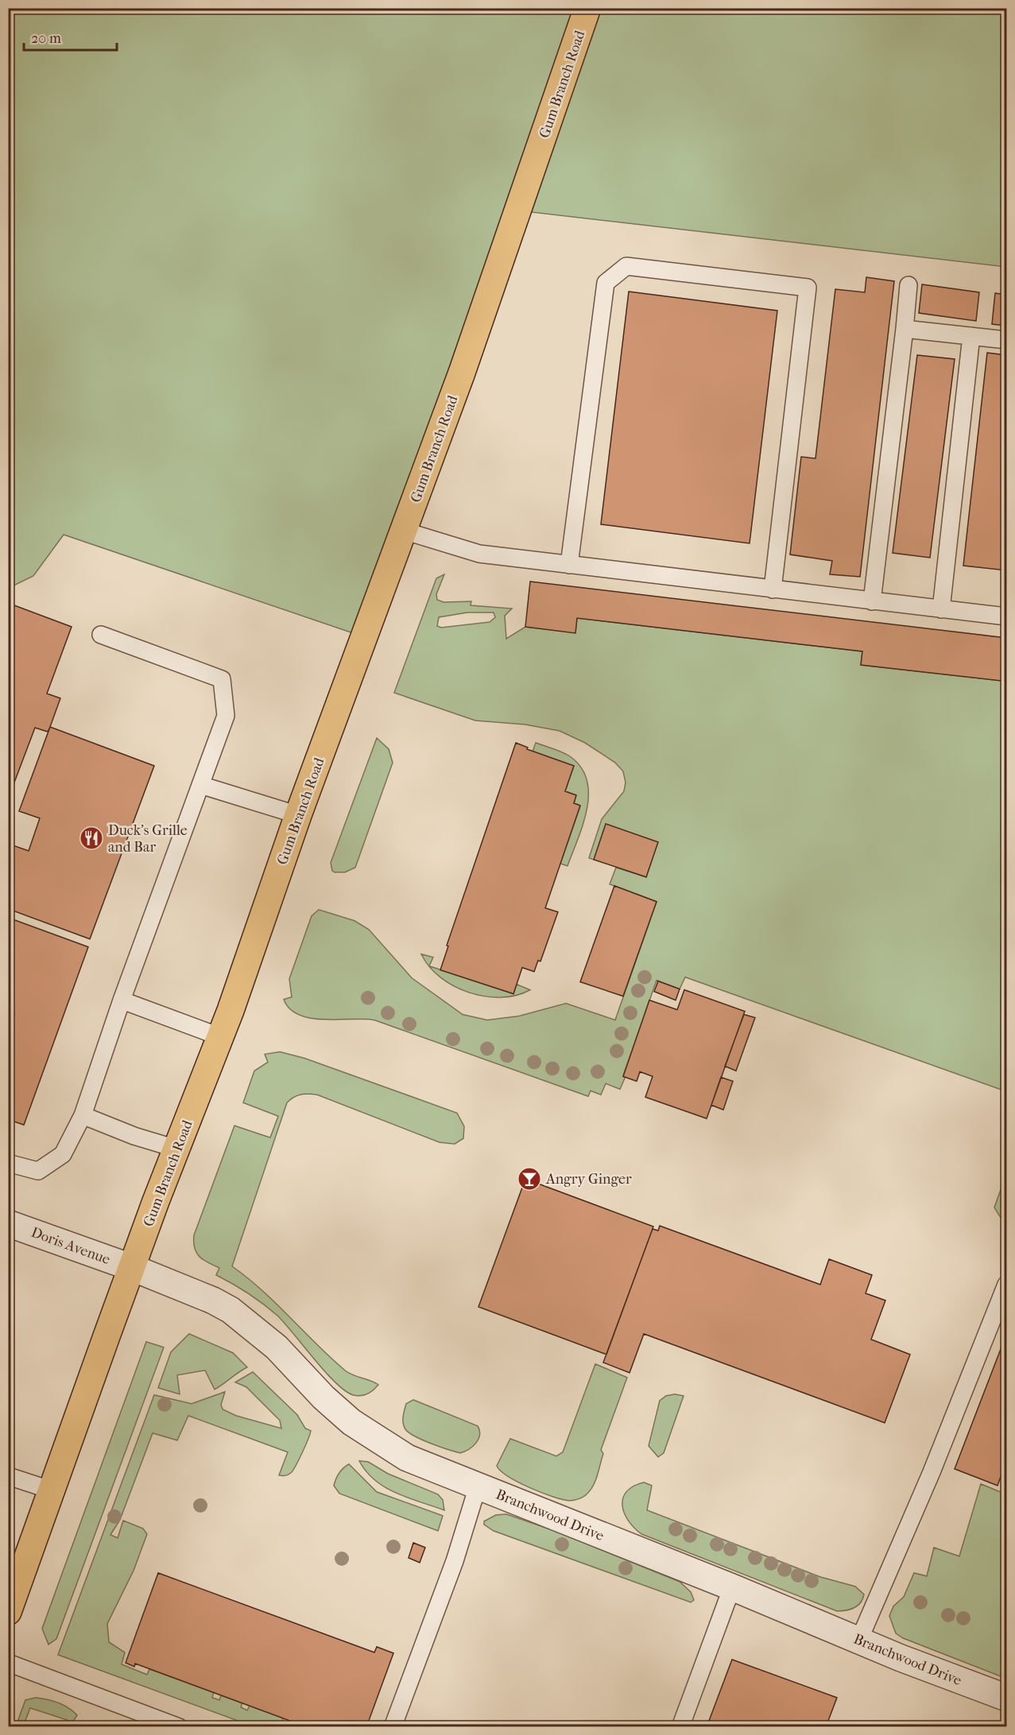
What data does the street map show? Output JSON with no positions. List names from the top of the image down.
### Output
{
  "streets": {
    "main road": ["Gum Branch Road"],
    "street": ["Doris Avenue", "Branchwood Drive"]
  },
  "crossings": [
    ["Gum Branch Road", "Doris Avenue"],
    ["Gum Branch Road", "Branchwood Drive"],
    ["Doris Avenue", "Branchwood Drive"]
  ],
  "places": {
    "restaurant": ["Duck's Grille and Bar"],
    "bar": ["Angry Ginger"]
  },
  "scale_bar": "20 m"
}
